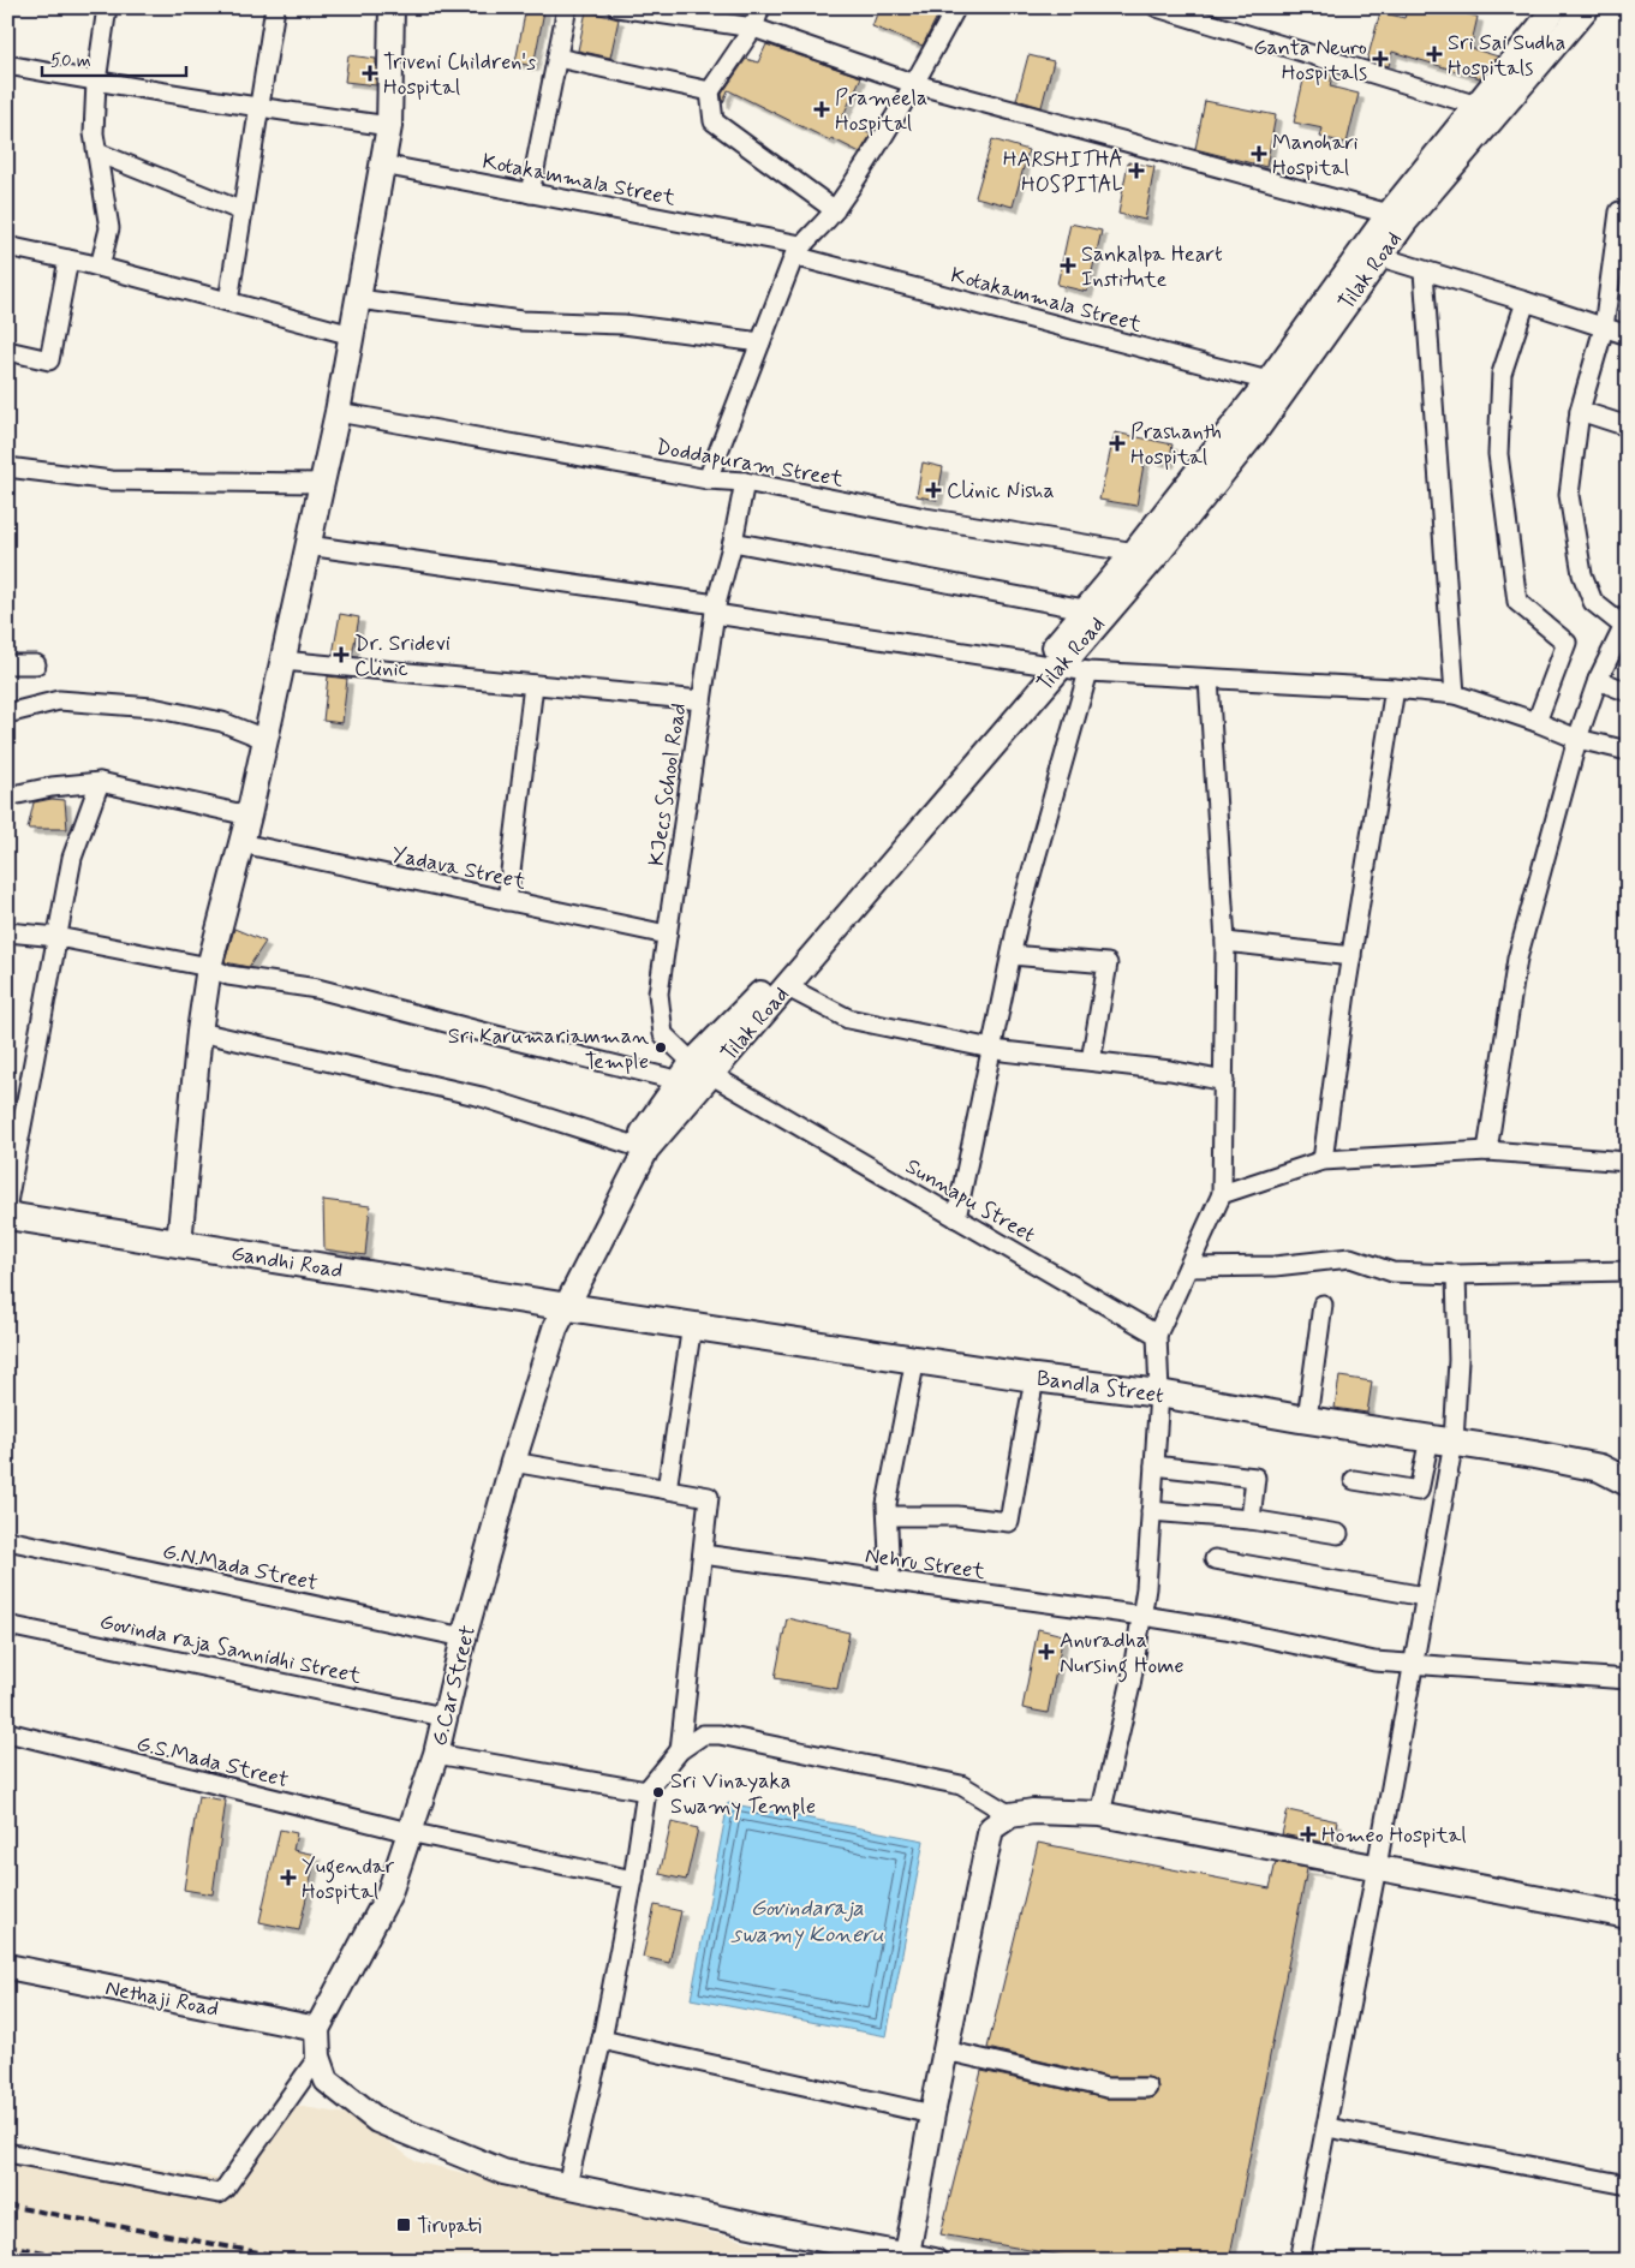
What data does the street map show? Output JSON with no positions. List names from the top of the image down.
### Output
{
  "streets": {
    "main road": ["Gandhi Road", "Bandla Street"],
    "street": [
      "Kotakammala Street",
      "Tilak Road",
      "Doddapuram Street",
      "KJecs School Road",
      "Yadava Street",
      "Sunnapu Street",
      "Nehru Street",
      "G.N.Mada Street",
      "Govinda raja Sannidhi Street",
      "G.Car Street",
      "G.S.Mada Street",
      "Nethaji Road"
    ]
  },
  "crossings": [
    ["Kotakammala Street", "Tilak Road"],
    ["Tilak Road", "Doddapuram Street"],
    ["Tilak Road", "KJecs School Road"],
    ["Tilak Road", "Sunnapu Street"],
    ["Tilak Road", "Gandhi Road"],
    ["Tilak Road", "Bandla Street"],
    ["Tilak Road", "G.Car Street"],
    ["Doddapuram Street", "KJecs School Road"],
    ["KJecs School Road", "Yadava Street"],
    ["KJecs School Road", "Sunnapu Street"],
    ["Gandhi Road", "Bandla Street"],
    ["Gandhi Road", "G.Car Street"],
    ["Bandla Street", "G.Car Street"],
    ["G.N.Mada Street", "G.Car Street"],
    ["Govinda raja Sannidhi Street", "G.Car Street"],
    ["G.Car Street", "G.S.Mada Street"],
    ["G.Car Street", "Nethaji Road"]
  ],
  "water": ["Govindaraja swamy Koneru"],
  "places": {
    "health": [
      "Sri Sai Sudha Hospitals",
      "Ganta Neuro Hospitals",
      "Triveni Children's Hospital",
      "Prameela Hospital",
      "Manohari Hospital",
      "HARSHITHA HOSPITAL",
      "Sankalpa Heart Institute",
      "Prashanth Hospital",
      "Clinic Nisha",
      "Dr. Sridevi Clinic",
      "Anuradha Nursing Home",
      "Homeo Hospital",
      "Yugendar Hospital"
    ],
    "other": ["Sri Karumariamman Temple", "Sri Vinayaka Swamy Temple"],
    "transit": ["Tirupati"]
  },
  "scale_bar": "50 m"
}
